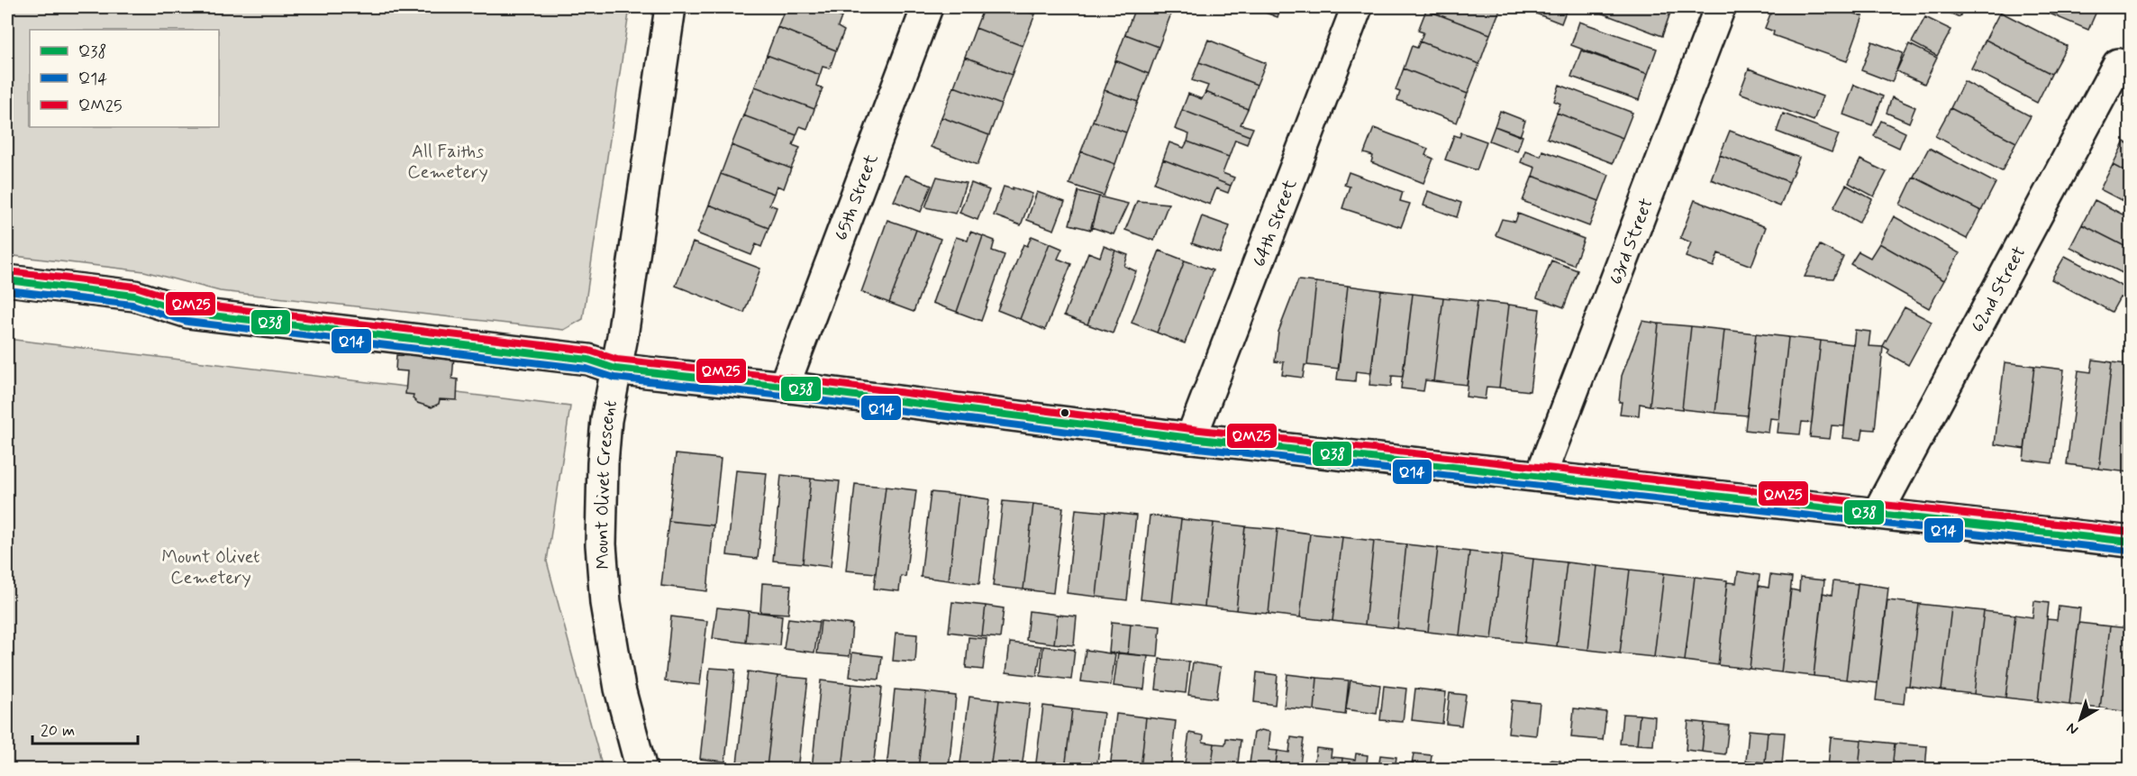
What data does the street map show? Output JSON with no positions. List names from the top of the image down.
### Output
{
  "streets": {
    "street": [
      "65th Street",
      "64th Street",
      "63rd Street",
      "62nd Street",
      "Mount Olivet Crescent"
    ]
  },
  "parks": ["All Faiths Cemetery", "Mount Olivet Cemetery"],
  "lines": ["transit line QM25", "transit line Q38", "transit line Q14"],
  "legend": ["Q38", "Q14", "QM25"],
  "scale_bar": "20 m",
  "north": "bottom left"
}
